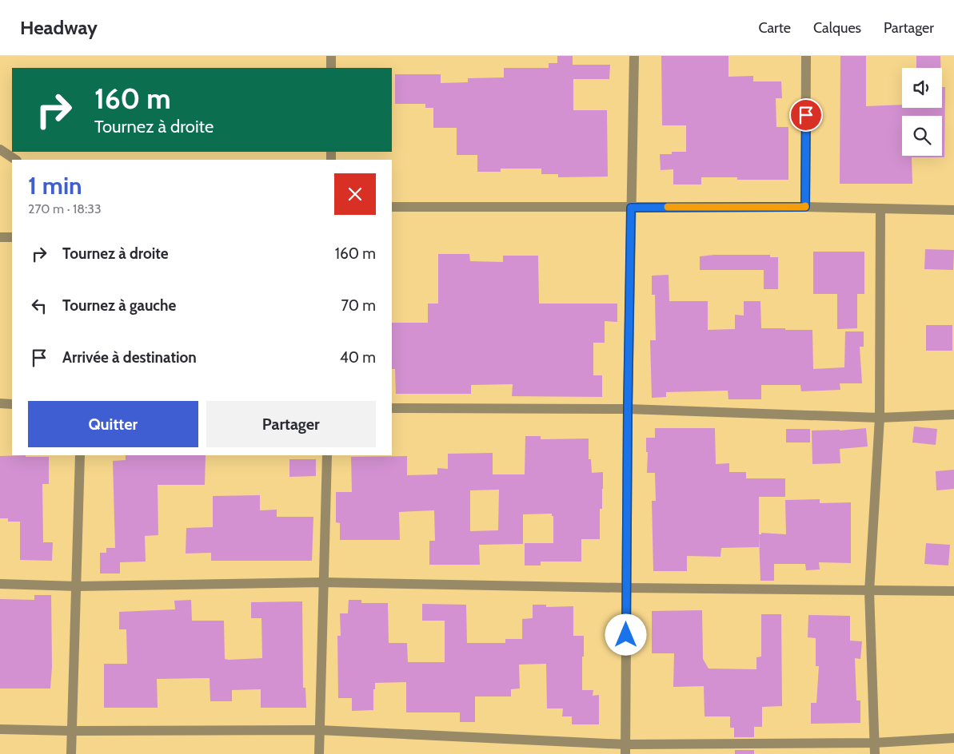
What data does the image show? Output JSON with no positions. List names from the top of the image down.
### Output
{
  "page": {
    "header": "Headway",
    "nav": ["Carte", "Calques", "Partager"],
    "turn": ["160 m", "Tournez à droite"],
    "heading": ["1 min", "270 m · 18:33"],
    "list": [
      {
        "name": "Tournez à droite",
        "value": "160 m"
      },
      {
        "name": "Tournez à gauche",
        "value": "70 m"
      },
      {
        "name": "Arrivée à destination",
        "value": "40 m"
      }
    ],
    "buttons": ["Quitter", "Partager"]
  }
}
